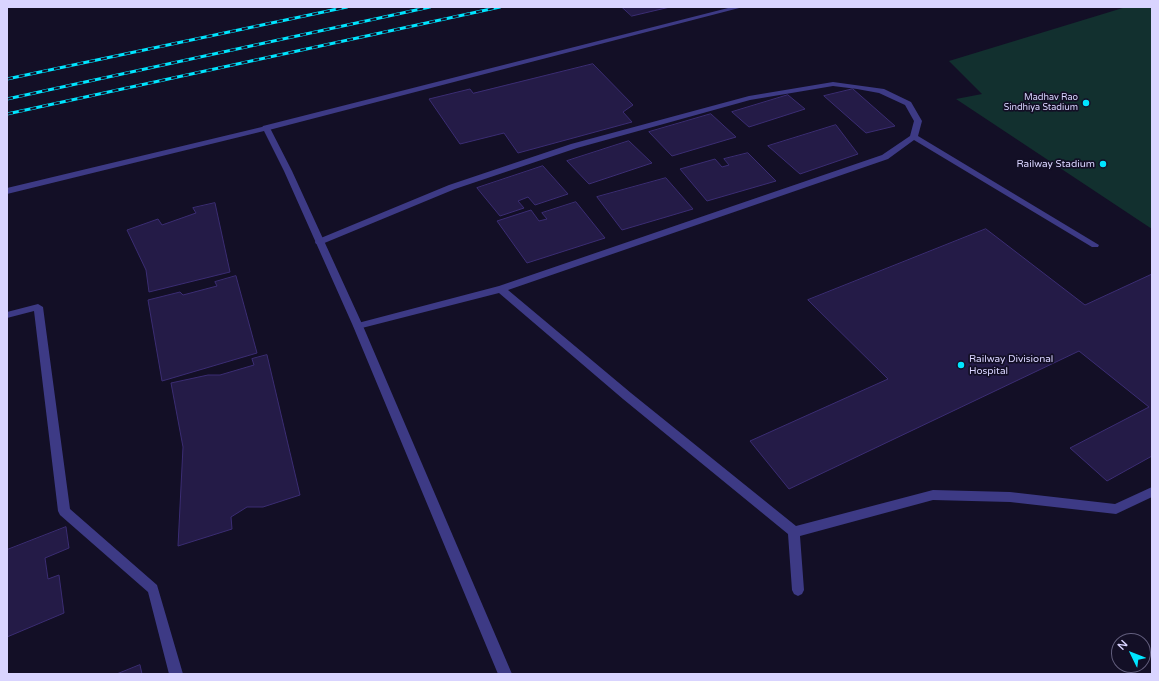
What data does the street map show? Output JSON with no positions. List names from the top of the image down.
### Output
{
  "places": ["Madhav Rao Sindhiya Stadium", "Railway Stadium", "Railway Divisional Hospital"],
  "north": "top left"
}
